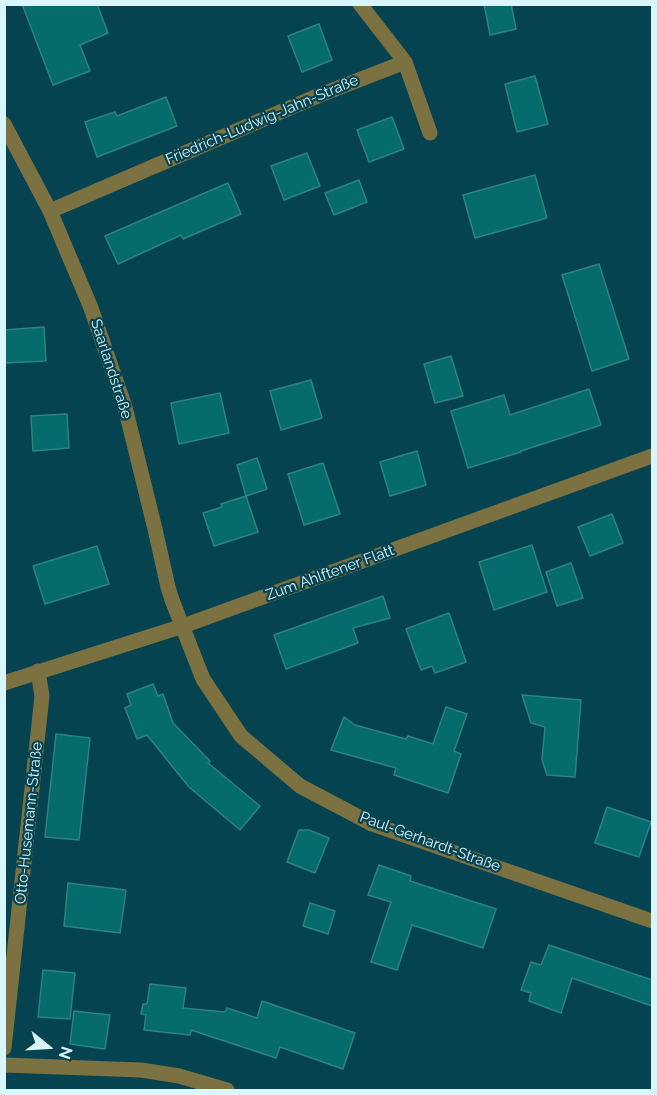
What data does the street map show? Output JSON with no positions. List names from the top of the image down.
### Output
{
  "streets": {
    "street": [
      "Friedrich-Ludwig-Jahn-Straße",
      "Saarlandstraße",
      "Zum Ahlftener Flatt",
      "Otto-Husemann-Straße",
      "Paul-Gerhardt-Straße"
    ]
  },
  "crossings": [
    ["Friedrich-Ludwig-Jahn-Straße", "Saarlandstraße"],
    ["Saarlandstraße", "Zum Ahlftener Flatt"],
    ["Saarlandstraße", "Paul-Gerhardt-Straße"],
    ["Zum Ahlftener Flatt", "Otto-Husemann-Straße"],
    ["Zum Ahlftener Flatt", "Paul-Gerhardt-Straße"]
  ],
  "north": "right"
}
